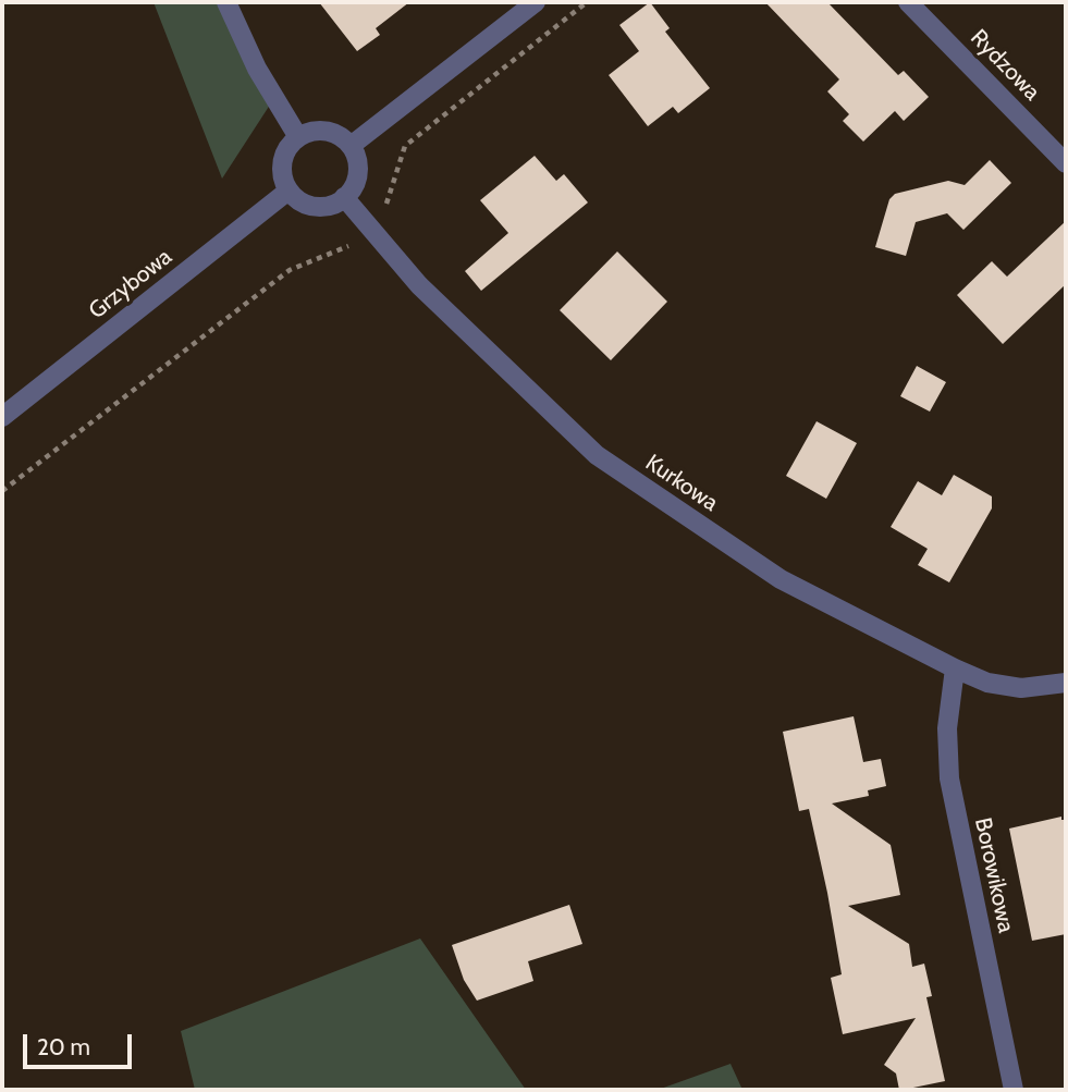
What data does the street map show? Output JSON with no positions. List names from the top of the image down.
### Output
{
  "streets": {
    "street": [
      "Rydzowa",
      "Grzybowa",
      "Kurkowa",
      "Borowikowa"
    ]
  },
  "crossings": [
    ["Grzybowa", "Kurkowa"],
    ["Kurkowa", "Borowikowa"]
  ],
  "scale_bar": "20 m"
}
